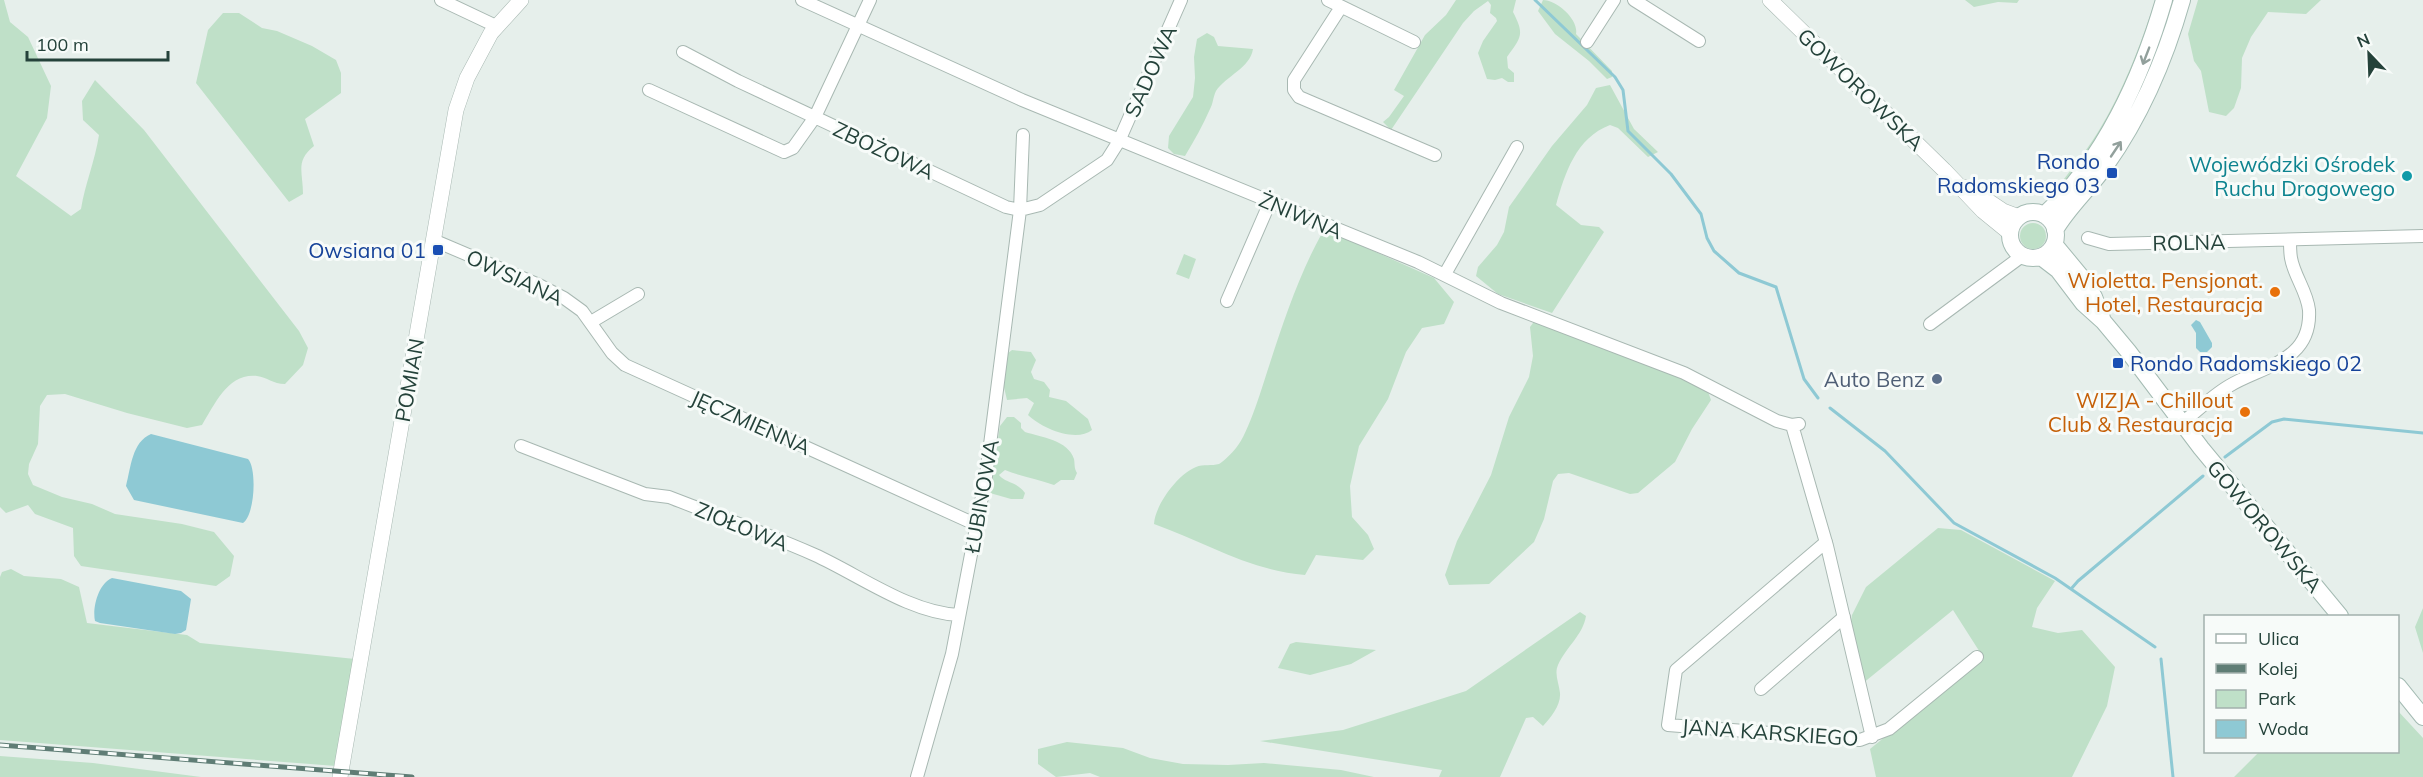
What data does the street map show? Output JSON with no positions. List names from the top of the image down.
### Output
{
  "streets": {
    "main road": ["GOWOROWSKA"],
    "street": [
      "SADOWA",
      "ZBOŻOWA",
      "ŻNIWNA",
      "ROLNA",
      "OWSIANA",
      "POMIAN",
      "JĘCZMIENNA",
      "ŁUBINOWA",
      "ZIOŁOWA",
      "JANA KARSKIEGO"
    ]
  },
  "crossings": [
    ["SADOWA", "ZBOŻOWA"],
    ["SADOWA", "ŻNIWNA"],
    ["SADOWA", "ŁUBINOWA"],
    ["ZBOŻOWA", "ŁUBINOWA"],
    ["ŻNIWNA", "JANA KARSKIEGO"],
    ["OWSIANA", "POMIAN"],
    ["OWSIANA", "JĘCZMIENNA"],
    ["JĘCZMIENNA", "ŁUBINOWA"],
    ["ŁUBINOWA", "ZIOŁOWA"]
  ],
  "places": {
    "transit": ["Rondo Radomskiego 03", "Owsiana 01", "Rondo Radomskiego 02"],
    "other": [
      "Wojewódzki Ośrodek Ruchu Drogowego",
      "Wioletta. Pensjonat. Hotel, Restauracja",
      "Auto Benz",
      "WIZJA - Chillout Club & Restauracja"
    ]
  },
  "legend": [
    "Ulica",
    "Kolej",
    "Park",
    "Woda"
  ],
  "scale_bar": "100 m",
  "north": "top left"
}
